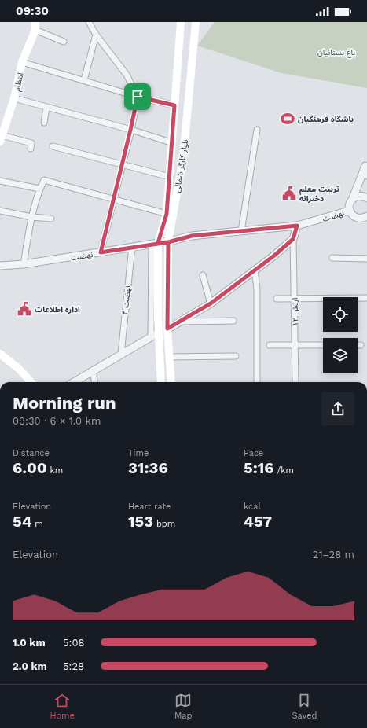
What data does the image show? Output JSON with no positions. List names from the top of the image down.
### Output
{
  "streets": {
    "main road": ["انتظام", "بلوار کارگر شمالی"],
    "street": ["نهضت", "نهضت ۴", "ارتش ۱۲"]
  },
  "crossings": [
    ["بلوار کارگر شمالی", "نهضت"],
    ["نهضت", "نهضت ۴"]
  ],
  "parks": ["باغ بستانیان"],
  "places": {
    "sports": ["باشگاه فرهنگیان"],
    "public building": ["تربیت معلم دخترانه", "اداره اطلاعات"]
  },
  "page": {
    "status": "09:30",
    "heading": ["Morning run", "09:30 · 6 × 1.0 km"],
    "stats": [
      ["Distance", "6.00 km"],
      ["Time", "31:36"],
      ["Pace", "5:16 /km"],
      ["Elevation", "54 m"],
      ["Heart rate", "153 bpm"],
      ["kcal", "457"]
    ],
    "chart": ["Elevation", "21–28 m"],
    "list": [
      {
        "name": "1.0 km",
        "note": "5:08"
      },
      {
        "name": "2.0 km",
        "note": "5:28"
      }
    ],
    "tabs": ["Home", "Map", "Saved"]
  }
}
